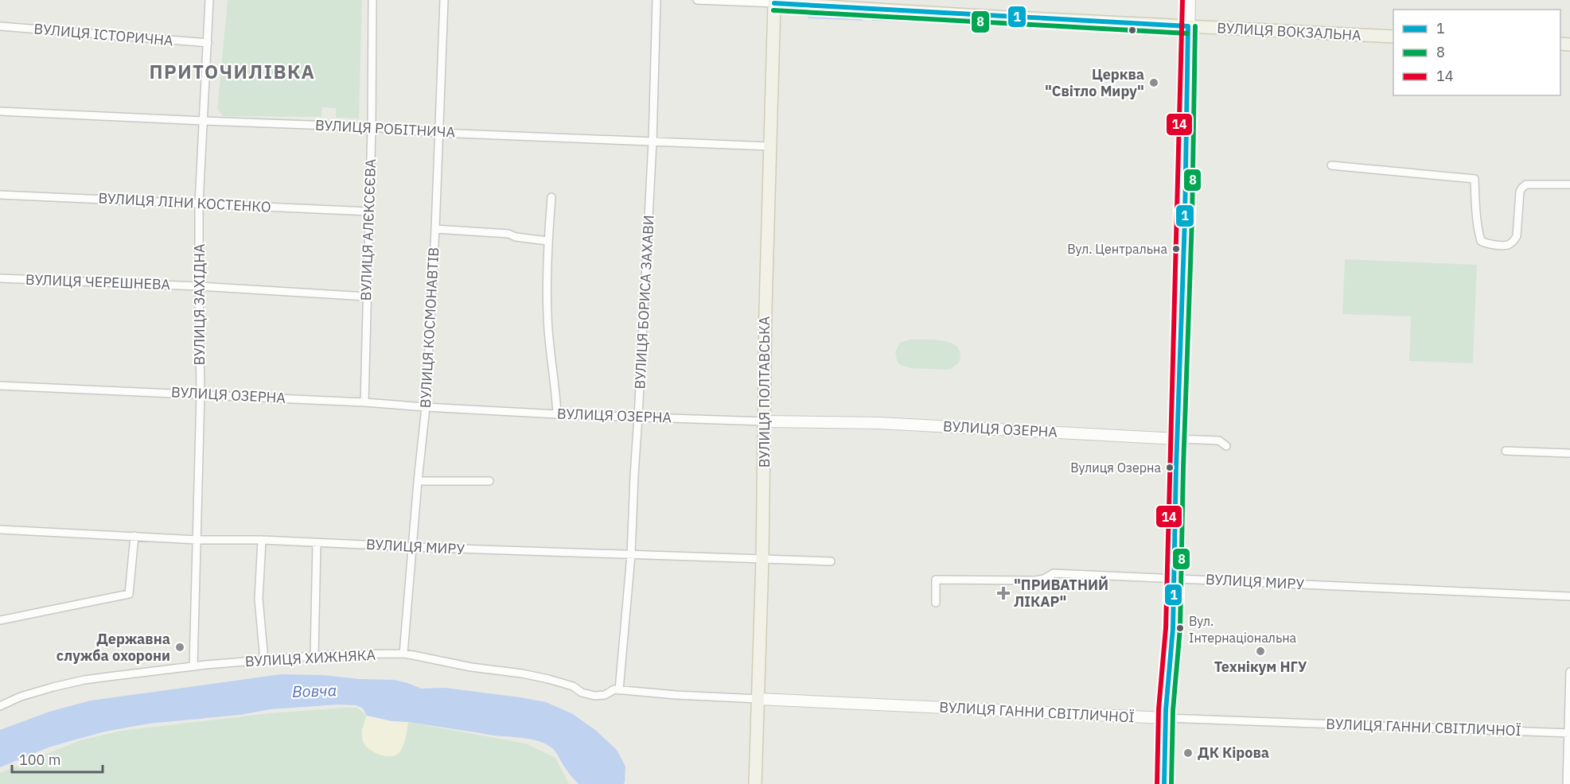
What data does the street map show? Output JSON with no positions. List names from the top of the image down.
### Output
{
  "streets": {
    "main road": ["ВУЛИЦЯ ВОКЗАЛЬНА", "ВУЛИЦЯ ПОЛТАВСЬКА"],
    "street": [
      "ВУЛИЦЯ ІСТОРИЧНА",
      "ВУЛИЦЯ РОБІТНИЧА",
      "ВУЛИЦЯ ЛІНИ КОСТЕНКО",
      "ВУЛИЦЯ АЛЄКСЄЄВА",
      "ВУЛИЦЯ ЧЕРЕШНЕВА",
      "ВУЛИЦЯ БОРИСА ЗАХАВИ",
      "ВУЛИЦЯ ЗАХІДНА",
      "ВУЛИЦЯ КОСМОНАВТІВ",
      "ВУЛИЦЯ ОЗЕРНА",
      "ВУЛИЦЯ МИРУ",
      "ВУЛИЦЯ ХИЖНЯКА",
      "ВУЛИЦЯ ГАННИ СВІТЛИЧНОЇ"
    ]
  },
  "crossings": [
    ["ВУЛИЦЯ ВОКЗАЛЬНА", "ВУЛИЦЯ ПОЛТАВСЬКА"],
    ["ВУЛИЦЯ ІСТОРИЧНА", "ВУЛИЦЯ ЗАХІДНА"],
    ["ВУЛИЦЯ РОБІТНИЧА", "ВУЛИЦЯ АЛЄКСЄЄВА"],
    ["ВУЛИЦЯ РОБІТНИЧА", "ВУЛИЦЯ БОРИСА ЗАХАВИ"],
    ["ВУЛИЦЯ РОБІТНИЧА", "ВУЛИЦЯ ЗАХІДНА"],
    ["ВУЛИЦЯ РОБІТНИЧА", "ВУЛИЦЯ КОСМОНАВТІВ"],
    ["ВУЛИЦЯ РОБІТНИЧА", "ВУЛИЦЯ ПОЛТАВСЬКА"],
    ["ВУЛИЦЯ ЛІНИ КОСТЕНКО", "ВУЛИЦЯ АЛЄКСЄЄВА"],
    ["ВУЛИЦЯ ЛІНИ КОСТЕНКО", "ВУЛИЦЯ ЗАХІДНА"],
    ["ВУЛИЦЯ АЛЄКСЄЄВА", "ВУЛИЦЯ ЧЕРЕШНЕВА"],
    ["ВУЛИЦЯ АЛЄКСЄЄВА", "ВУЛИЦЯ ОЗЕРНА"],
    ["ВУЛИЦЯ ЧЕРЕШНЕВА", "ВУЛИЦЯ ЗАХІДНА"],
    ["ВУЛИЦЯ БОРИСА ЗАХАВИ", "ВУЛИЦЯ ОЗЕРНА"],
    ["ВУЛИЦЯ БОРИСА ЗАХАВИ", "ВУЛИЦЯ МИРУ"],
    ["ВУЛИЦЯ БОРИСА ЗАХАВИ", "ВУЛИЦЯ ХИЖНЯКА"],
    ["ВУЛИЦЯ БОРИСА ЗАХАВИ", "ВУЛИЦЯ ГАННИ СВІТЛИЧНОЇ"],
    ["ВУЛИЦЯ ЗАХІДНА", "ВУЛИЦЯ ОЗЕРНА"],
    ["ВУЛИЦЯ ЗАХІДНА", "ВУЛИЦЯ МИРУ"],
    ["ВУЛИЦЯ ЗАХІДНА", "ВУЛИЦЯ ХИЖНЯКА"],
    ["ВУЛИЦЯ КОСМОНАВТІВ", "ВУЛИЦЯ ОЗЕРНА"],
    ["ВУЛИЦЯ КОСМОНАВТІВ", "ВУЛИЦЯ МИРУ"],
    ["ВУЛИЦЯ КОСМОНАВТІВ", "ВУЛИЦЯ ХИЖНЯКА"],
    ["ВУЛИЦЯ ПОЛТАВСЬКА", "ВУЛИЦЯ ОЗЕРНА"],
    ["ВУЛИЦЯ ПОЛТАВСЬКА", "ВУЛИЦЯ МИРУ"],
    ["ВУЛИЦЯ ПОЛТАВСЬКА", "ВУЛИЦЯ ГАННИ СВІТЛИЧНОЇ"],
    ["ВУЛИЦЯ ХИЖНЯКА", "ВУЛИЦЯ ГАННИ СВІТЛИЧНОЇ"]
  ],
  "districts": ["ПРИТОЧИЛІВКА"],
  "water": ["Вовча"],
  "places": {
    "other": [
      "Церква \"Світло Миру\"",
      "Вул. Центральна",
      "Вулиця Озерна",
      "Вул. Інтернаціональна",
      "Державна служба охорони",
      "Технікум НГУ",
      "ДК Кірова"
    ],
    "health": ["\"ПРИВАТНИЙ ЛІКАР\""]
  },
  "lines": ["transit line 14", "transit line 1", "transit line 8"],
  "legend": ["1", "8", "14"],
  "scale_bar": "100 m"
}
